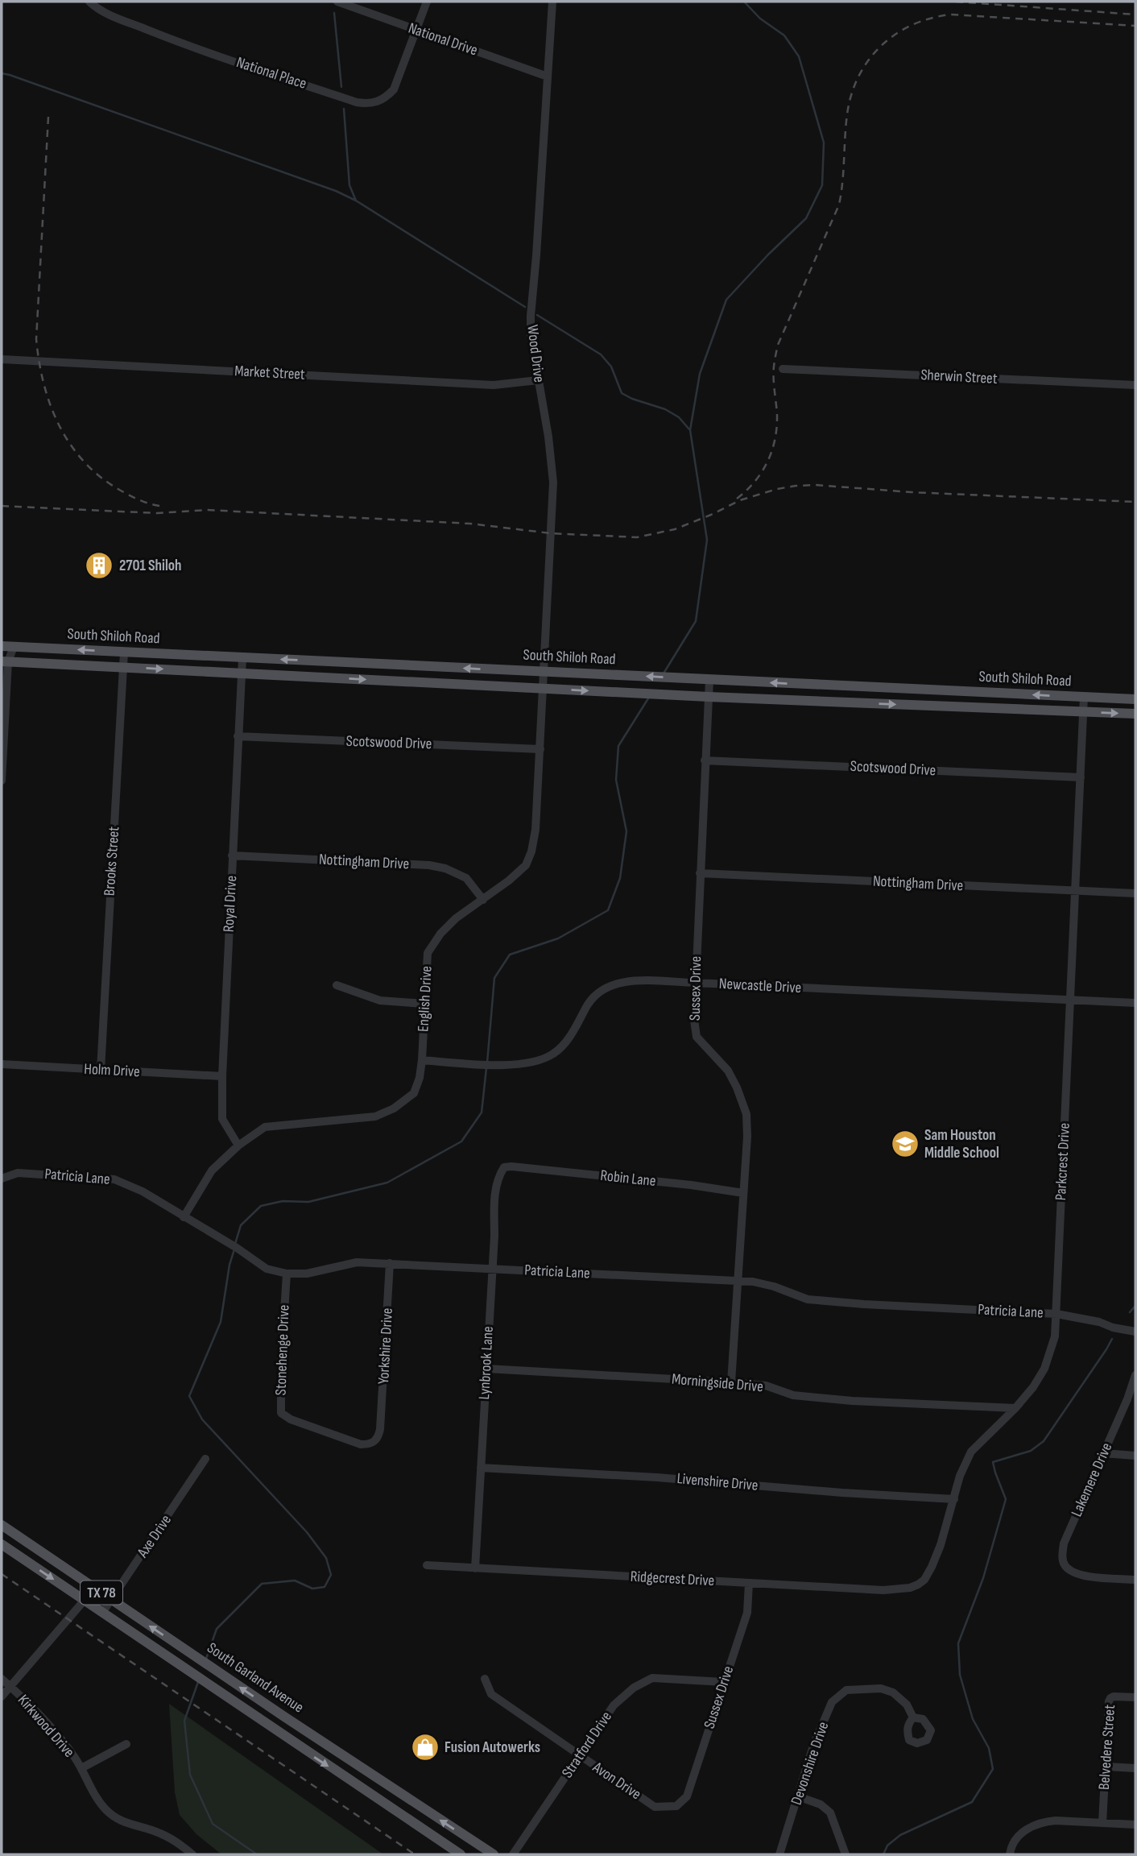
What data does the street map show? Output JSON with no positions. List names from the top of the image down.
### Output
{
  "streets": {
    "main road": ["South Shiloh Road", "TX 78", "South Garland Avenue"],
    "street": [
      "National Drive",
      "National Place",
      "Wood Drive",
      "Market Street",
      "Sherwin Street",
      "Scotswood Drive",
      "Brooks Street",
      "Nottingham Drive",
      "Royal Drive",
      "Newcastle Drive",
      "Sussex Drive",
      "English Drive",
      "Holm Drive",
      "Parkcrest Drive",
      "Patricia Lane",
      "Robin Lane",
      "Yorkshire Drive",
      "Stonehenge Drive",
      "Lynbrook Lane",
      "Morningside Drive",
      "Lakemere Drive",
      "Livenshire Drive",
      "Axe Drive",
      "Ridgecrest Drive",
      "Kirkwood Drive",
      "Stratford Drive",
      "Belvedere Street",
      "Devonshire Drive",
      "Avon Drive"
    ]
  },
  "crossings": [
    ["National Drive", "National Place"],
    ["National Drive", "Wood Drive"],
    ["Wood Drive", "Market Street"],
    ["Wood Drive", "South Shiloh Road"],
    ["Wood Drive", "English Drive"],
    ["South Shiloh Road", "Brooks Street"],
    ["South Shiloh Road", "Royal Drive"],
    ["South Shiloh Road", "Sussex Drive"],
    ["South Shiloh Road", "English Drive"],
    ["South Shiloh Road", "Parkcrest Drive"],
    ["Scotswood Drive", "Royal Drive"],
    ["Scotswood Drive", "Sussex Drive"],
    ["Scotswood Drive", "English Drive"],
    ["Scotswood Drive", "Parkcrest Drive"],
    ["Brooks Street", "Holm Drive"],
    ["Nottingham Drive", "Royal Drive"],
    ["Nottingham Drive", "Sussex Drive"],
    ["Nottingham Drive", "English Drive"],
    ["Nottingham Drive", "Parkcrest Drive"],
    ["Royal Drive", "English Drive"],
    ["Royal Drive", "Holm Drive"],
    ["Newcastle Drive", "Sussex Drive"],
    ["Newcastle Drive", "English Drive"],
    ["Newcastle Drive", "Parkcrest Drive"],
    ["Sussex Drive", "Patricia Lane"],
    ["Sussex Drive", "Robin Lane"],
    ["Sussex Drive", "Morningside Drive"],
    ["Sussex Drive", "Ridgecrest Drive"],
    ["Sussex Drive", "Stratford Drive"],
    ["Sussex Drive", "Avon Drive"],
    ["English Drive", "Patricia Lane"],
    ["Parkcrest Drive", "Patricia Lane"],
    ["Parkcrest Drive", "Morningside Drive"],
    ["Parkcrest Drive", "Livenshire Drive"],
    ["Parkcrest Drive", "Ridgecrest Drive"],
    ["Patricia Lane", "Yorkshire Drive"],
    ["Patricia Lane", "Stonehenge Drive"],
    ["Patricia Lane", "Lynbrook Lane"],
    ["Robin Lane", "Lynbrook Lane"],
    ["Yorkshire Drive", "Stonehenge Drive"],
    ["Lynbrook Lane", "Morningside Drive"],
    ["Lynbrook Lane", "Livenshire Drive"],
    ["Lynbrook Lane", "Ridgecrest Drive"],
    ["Axe Drive", "South Garland Avenue"],
    ["Stratford Drive", "Avon Drive"]
  ],
  "places": {
    "building": ["2701 Shiloh"],
    "school or university": ["Sam Houston Middle School"],
    "shop": ["Fusion Autowerks"]
  }
}
